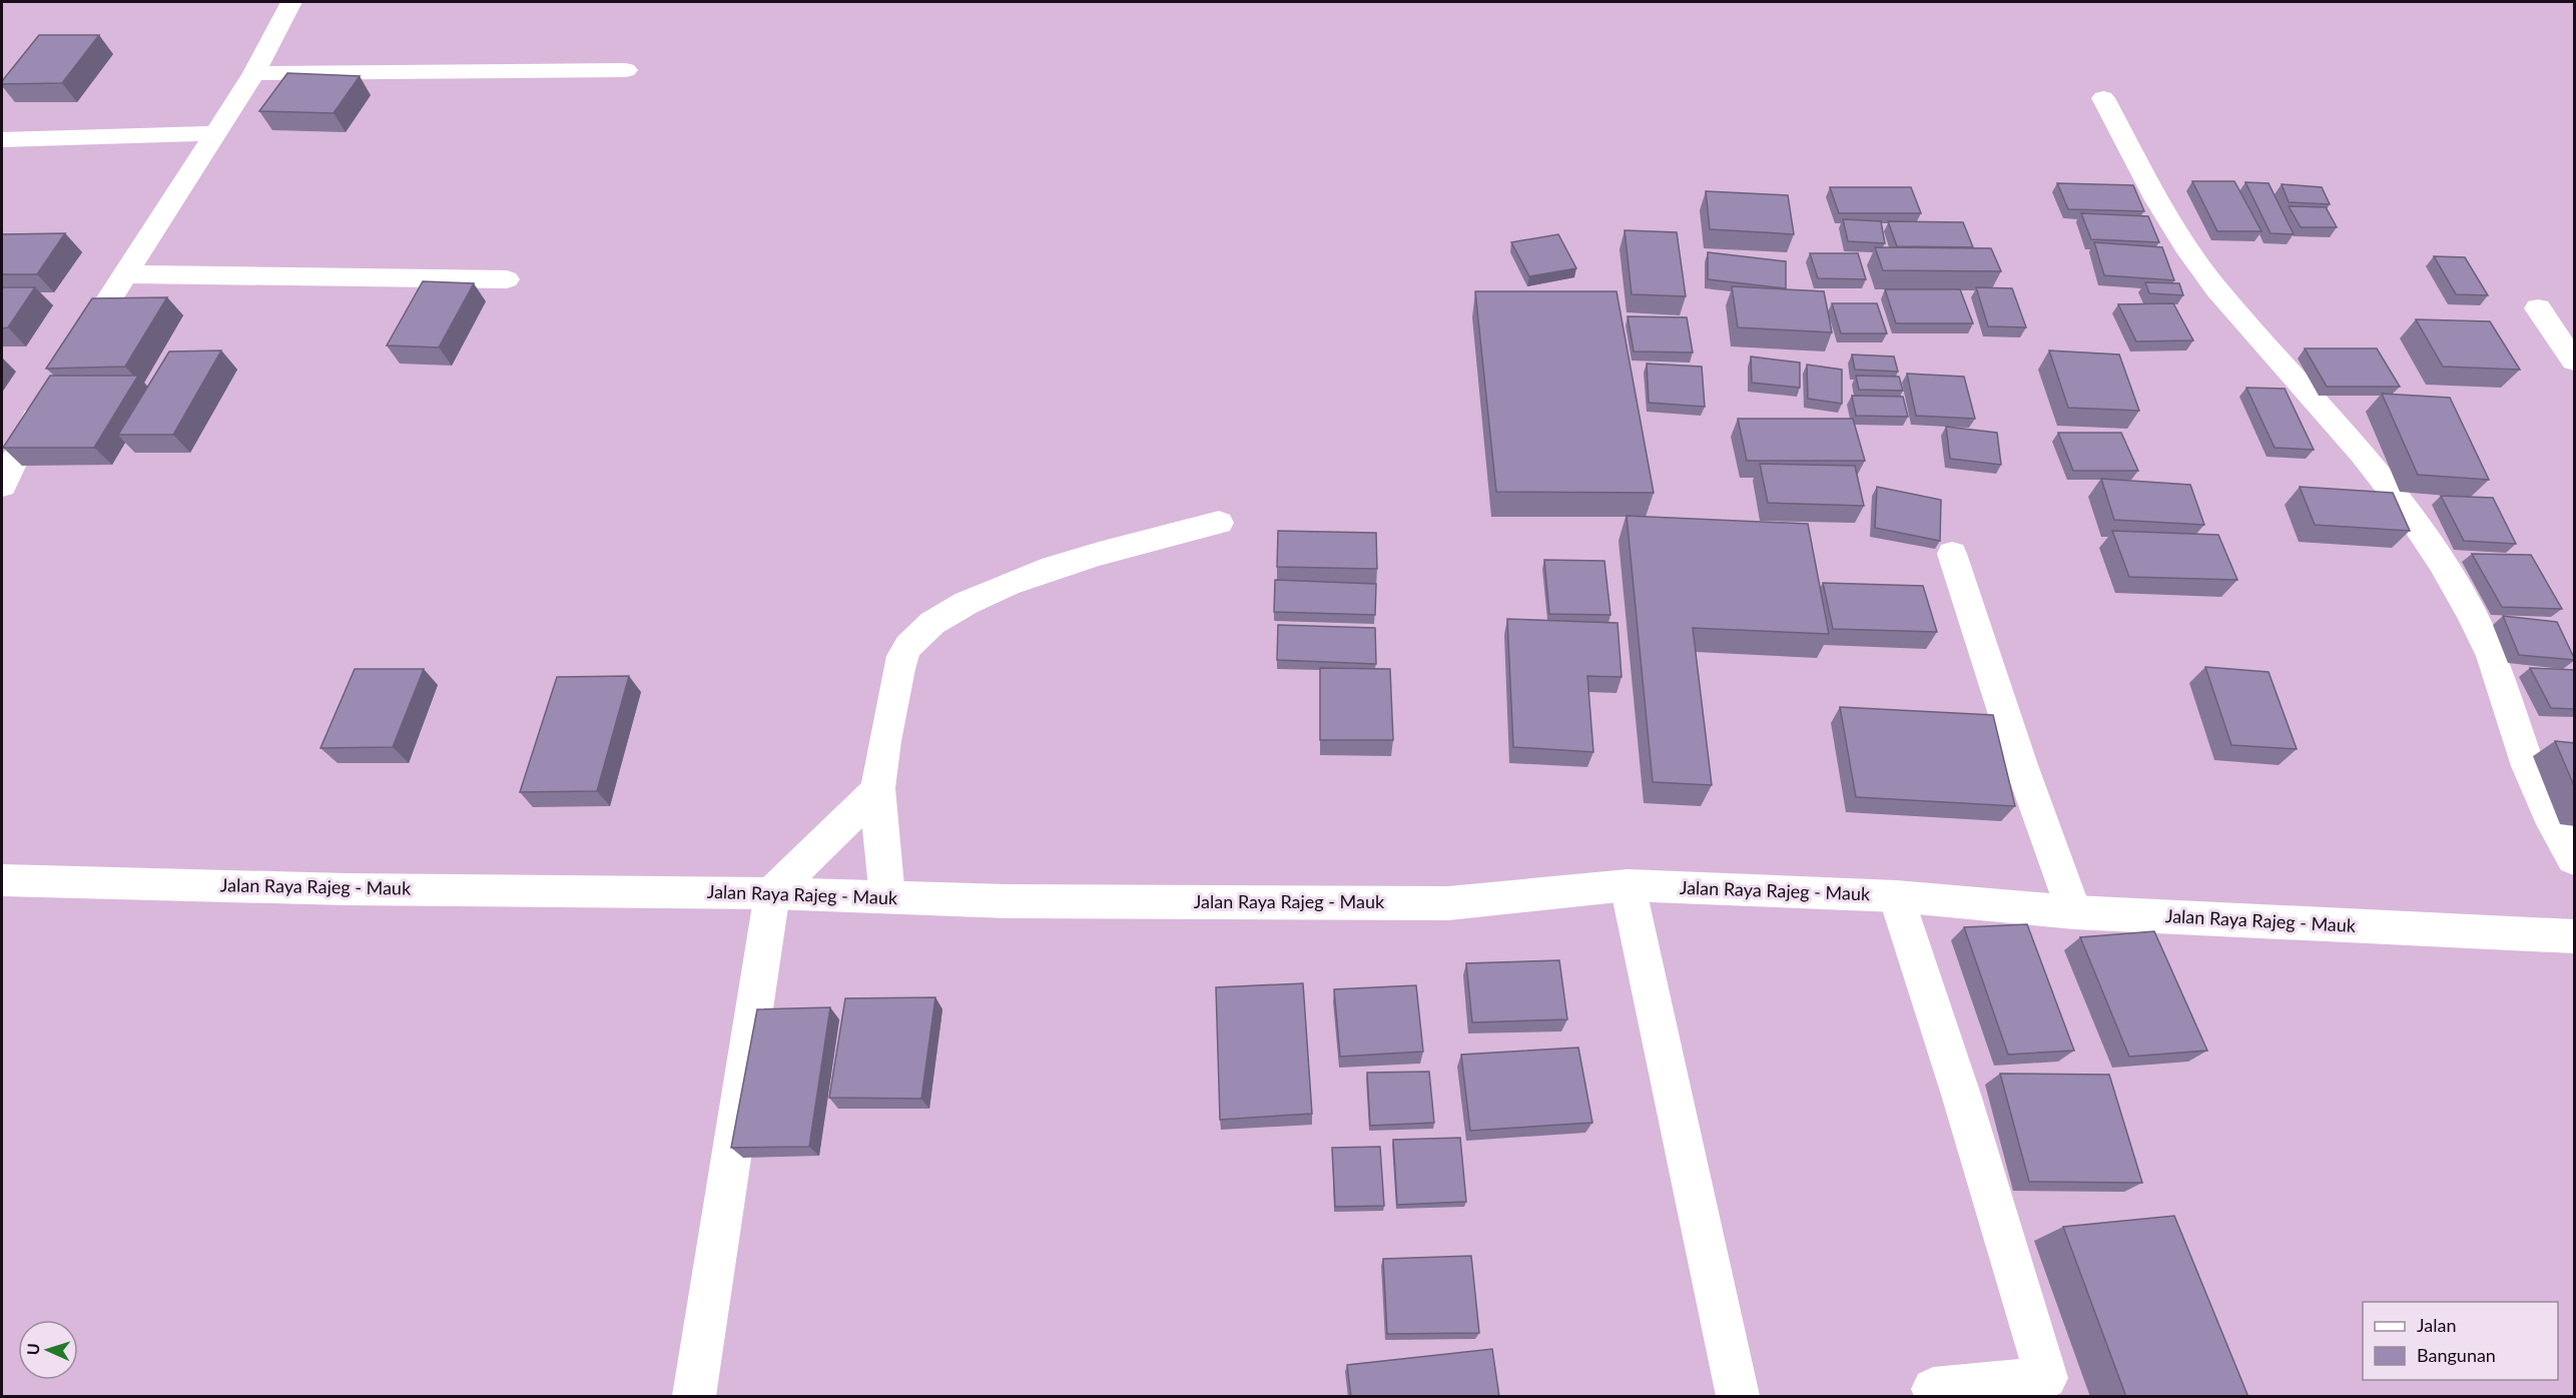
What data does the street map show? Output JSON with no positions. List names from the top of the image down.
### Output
{
  "streets": {
    "street": ["Jalan Raya Rajeg - Mauk"]
  },
  "legend": ["Jalan", "Bangunan"],
  "north": "left"
}
